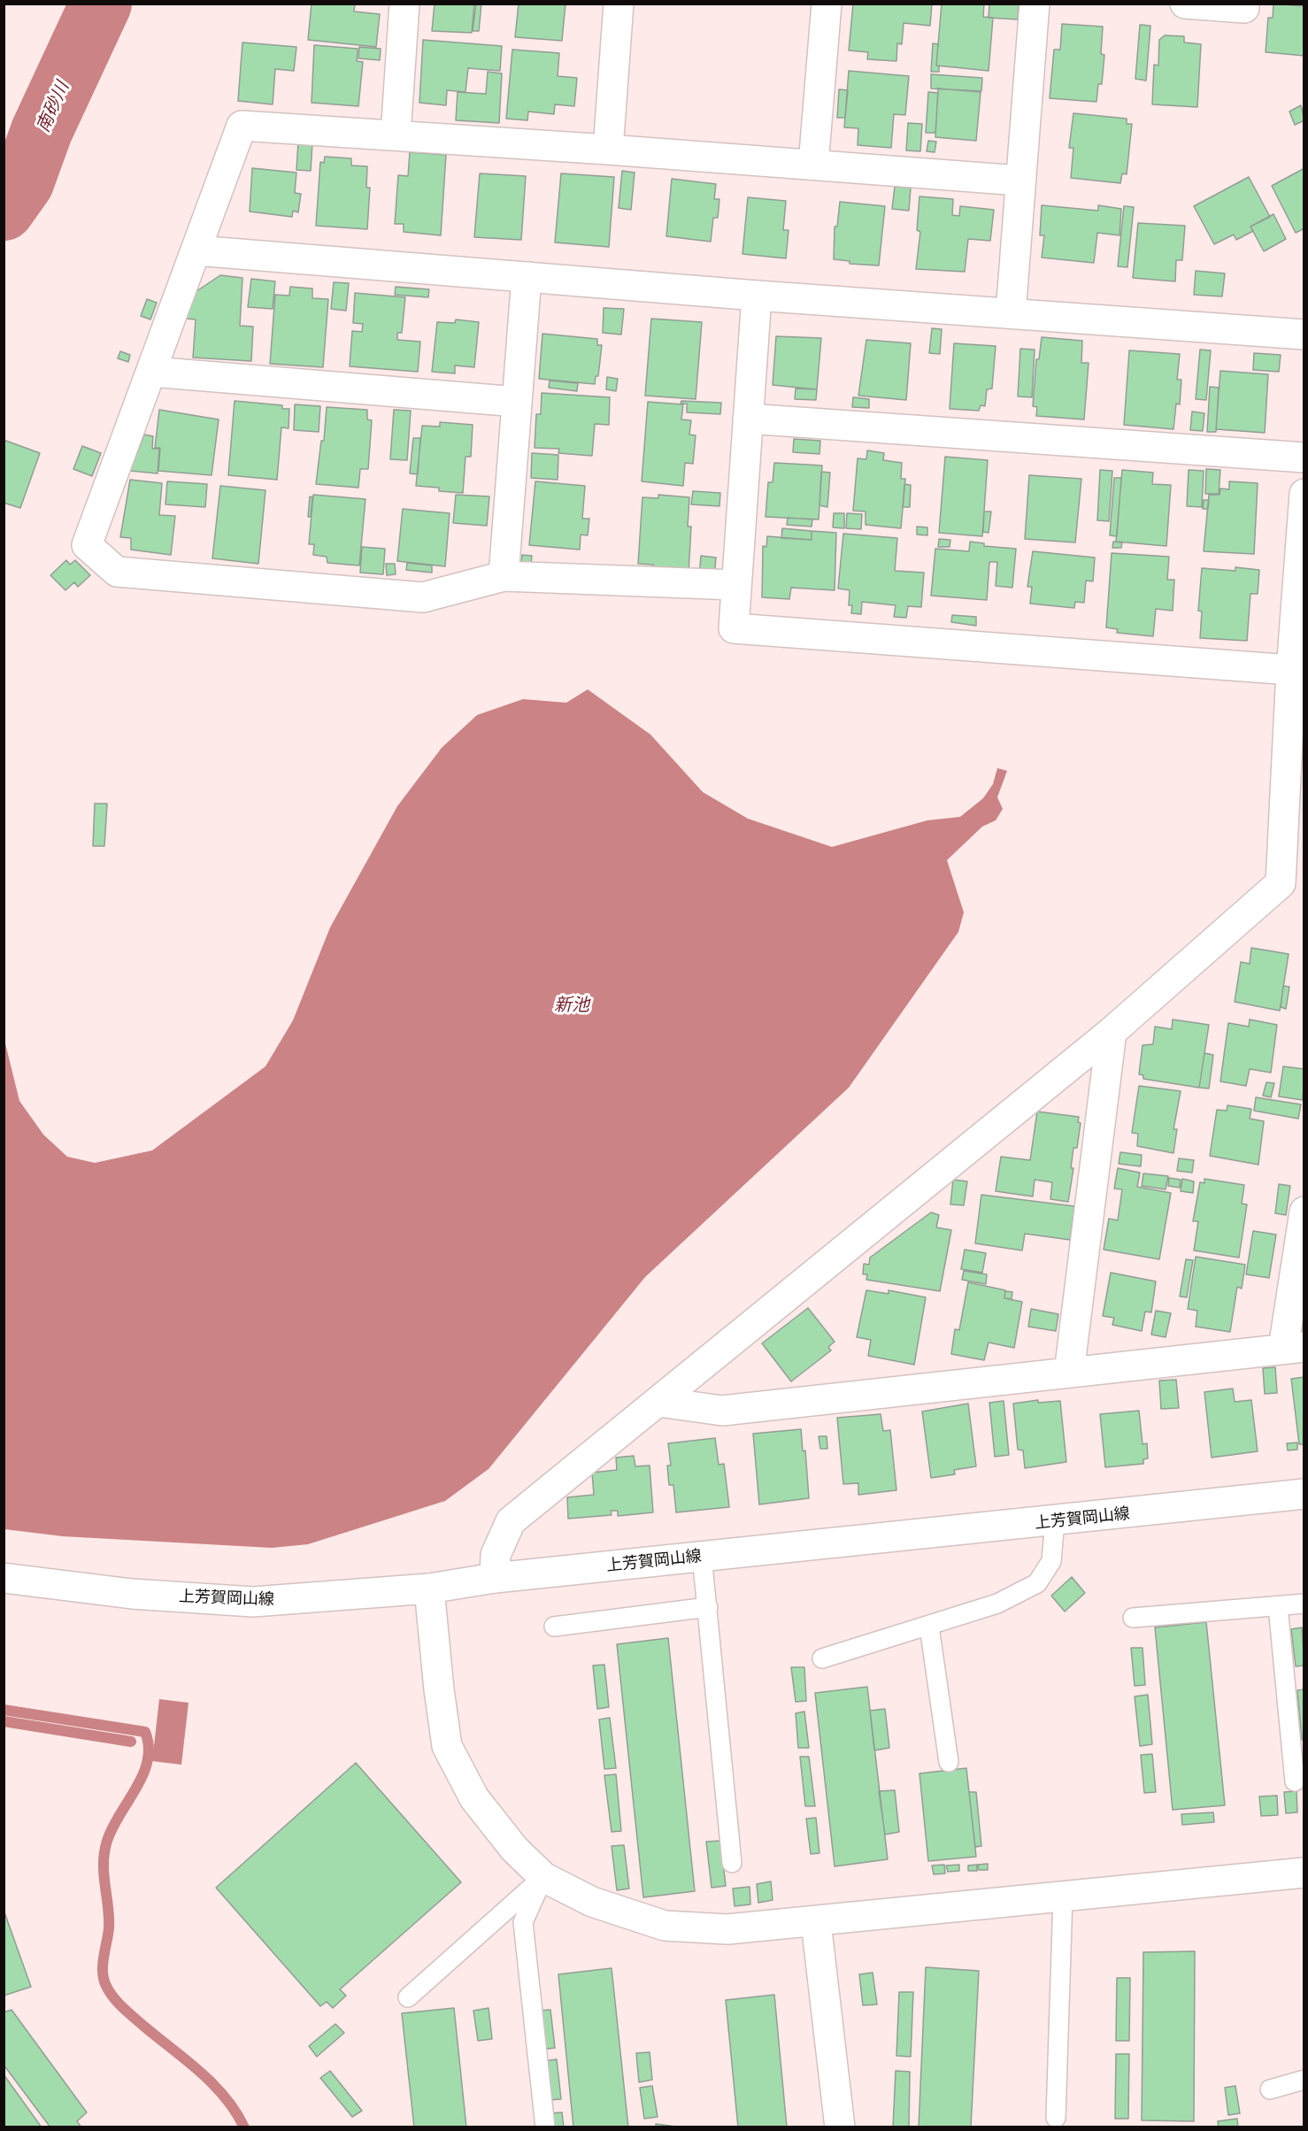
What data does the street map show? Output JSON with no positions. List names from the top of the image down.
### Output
{
  "streets": {
    "street": ["上芳賀岡山線"]
  },
  "water": ["南砂川", "新池"]
}
